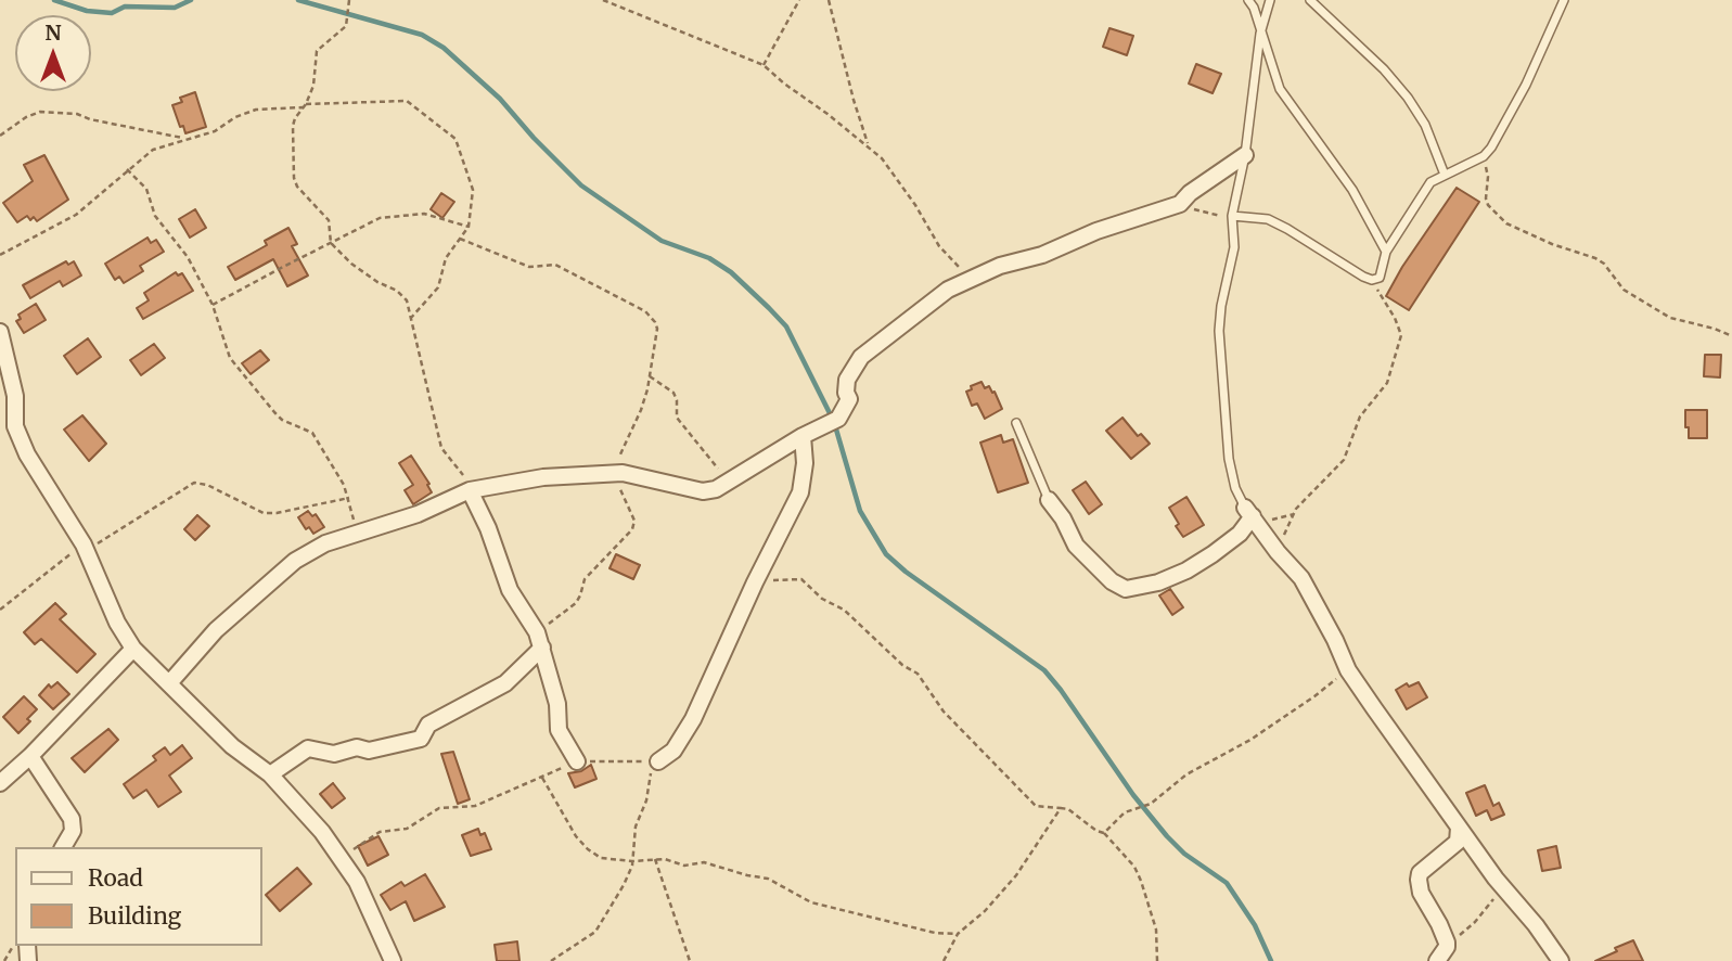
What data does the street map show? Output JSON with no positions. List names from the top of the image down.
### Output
{
  "legend": ["Road", "Building"],
  "north": "top"
}
